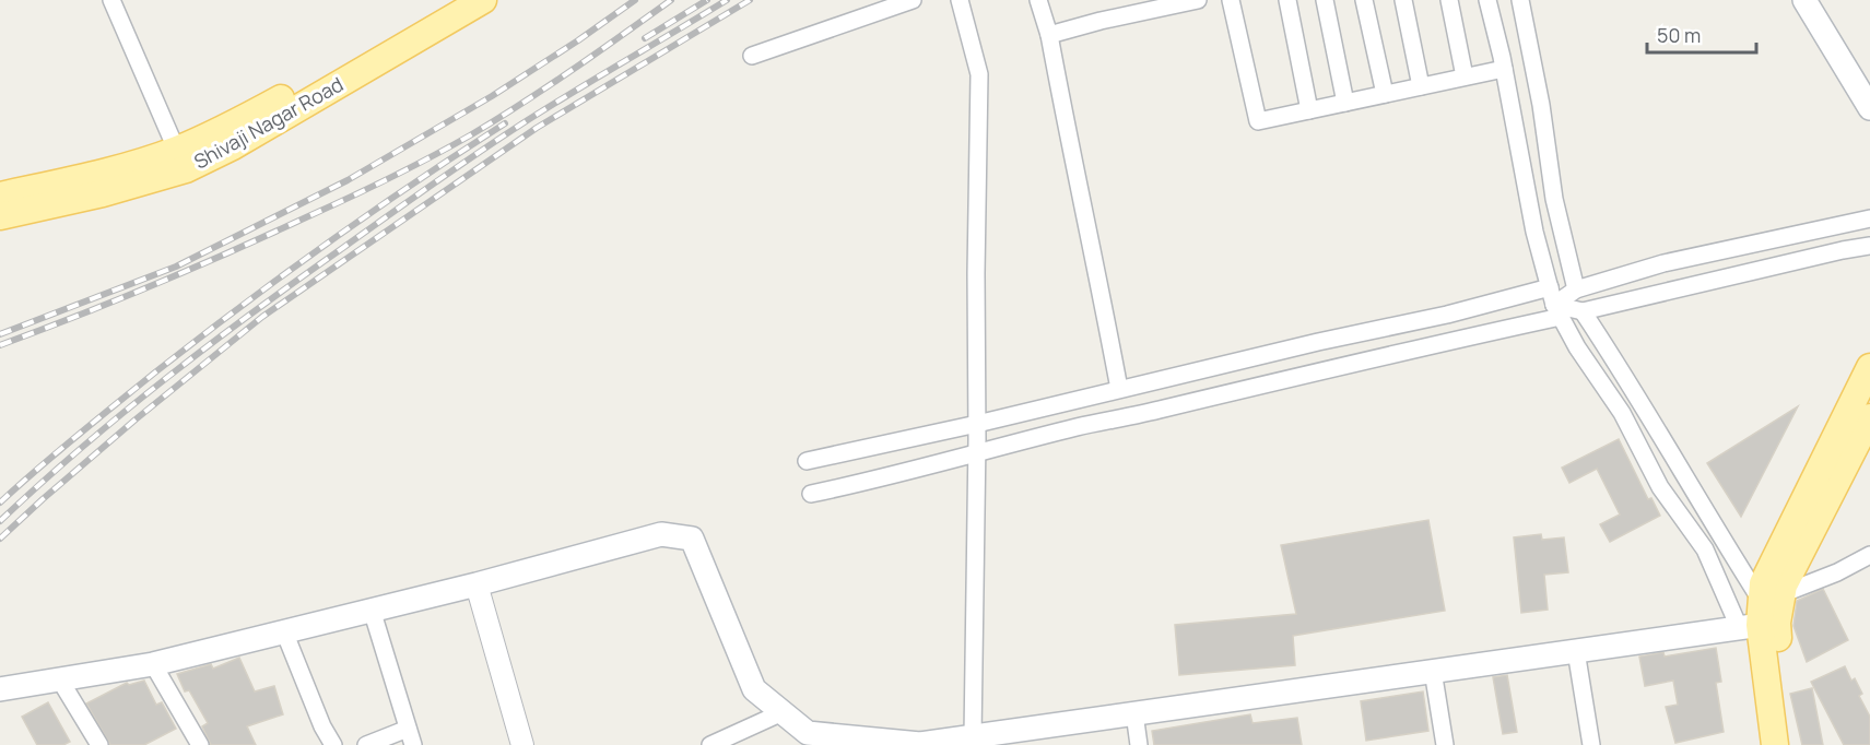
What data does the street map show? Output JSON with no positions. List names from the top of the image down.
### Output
{
  "streets": {
    "main road": ["Shivaji Nagar Road"]
  },
  "scale_bar": "50 m"
}
